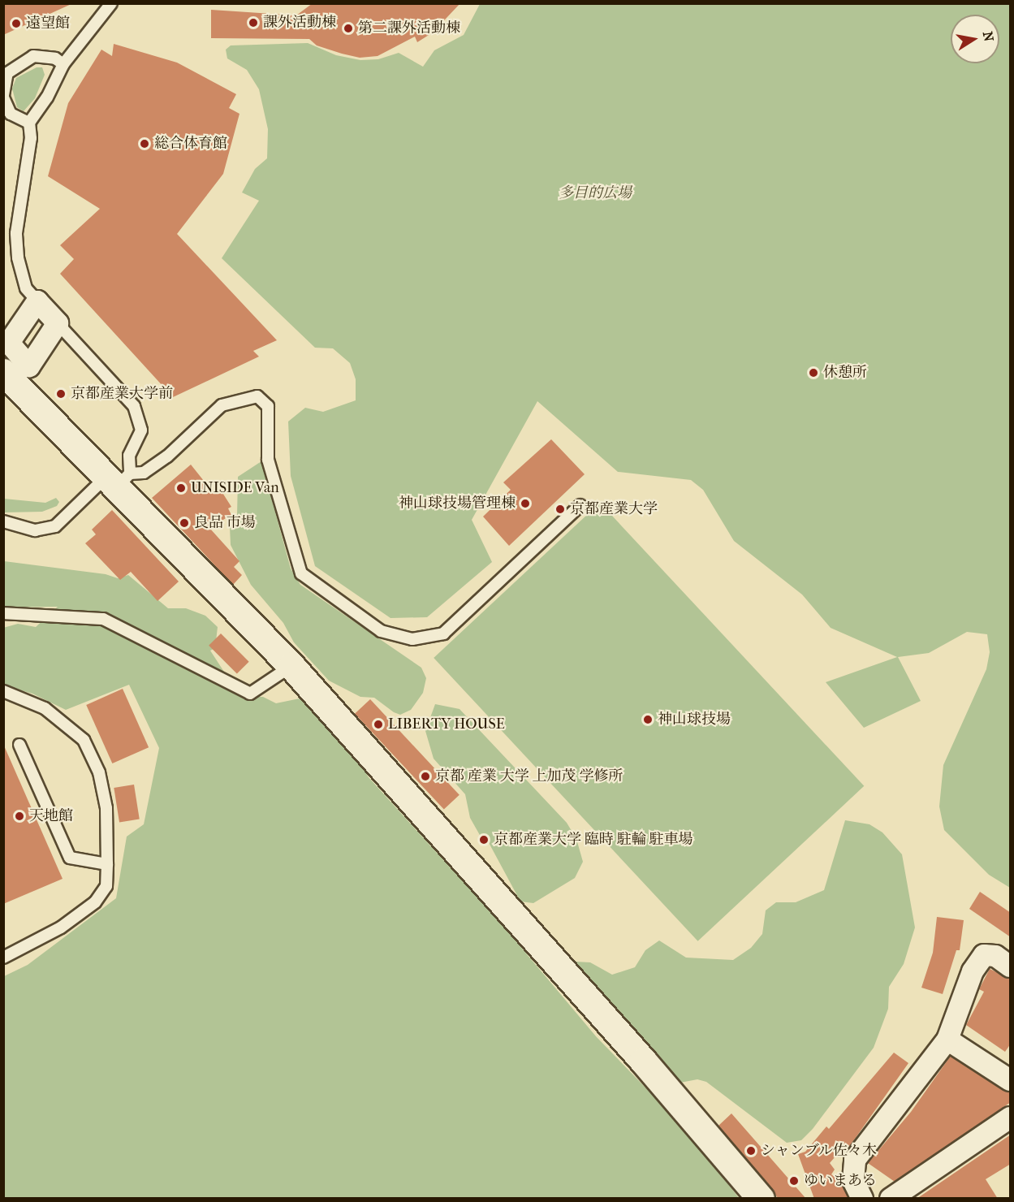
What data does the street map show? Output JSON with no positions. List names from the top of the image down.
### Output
{
  "parks": ["多目的広場"],
  "places": [
    "課外活動棟",
    "遠望館",
    "第二課外活動棟",
    "総合体育館",
    "休憩所",
    "京都産業大学前",
    "UNISIDE Van",
    "神山球技場管理棟",
    "京都産業大学",
    "良品 市場",
    "神山球技場",
    "LIBERTY HOUSE",
    "京都 産業 大学 上加茂 学修所",
    "天地館",
    "京都産業大学 臨時 駐輪 駐車場",
    "シャンブル佐々木",
    "ゆいまある"
  ],
  "north": "right"
}
